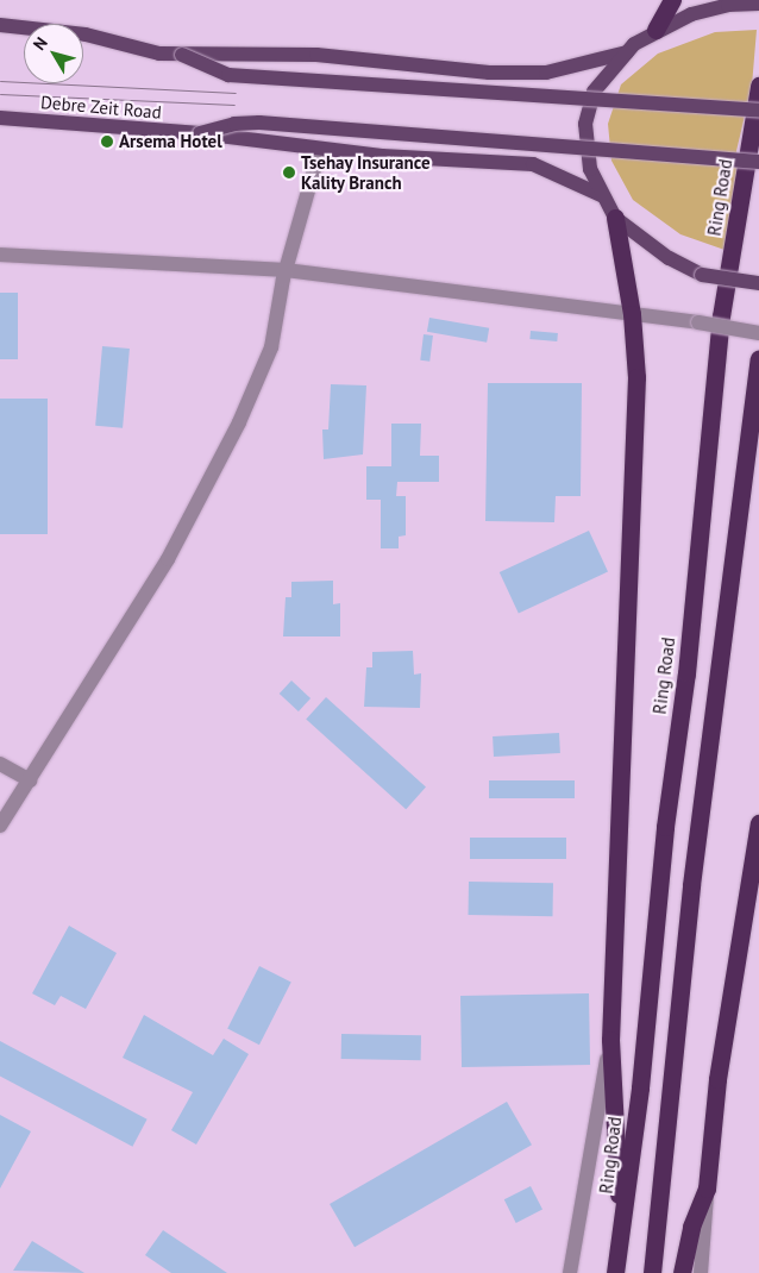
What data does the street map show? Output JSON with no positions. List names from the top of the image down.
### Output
{
  "streets": {
    "highway": ["Ring Road"],
    "main road": ["Debre Zeit Road"]
  },
  "places": ["Arsema Hotel", "Tsehay Insurance Kality Branch"],
  "north": "top left"
}
